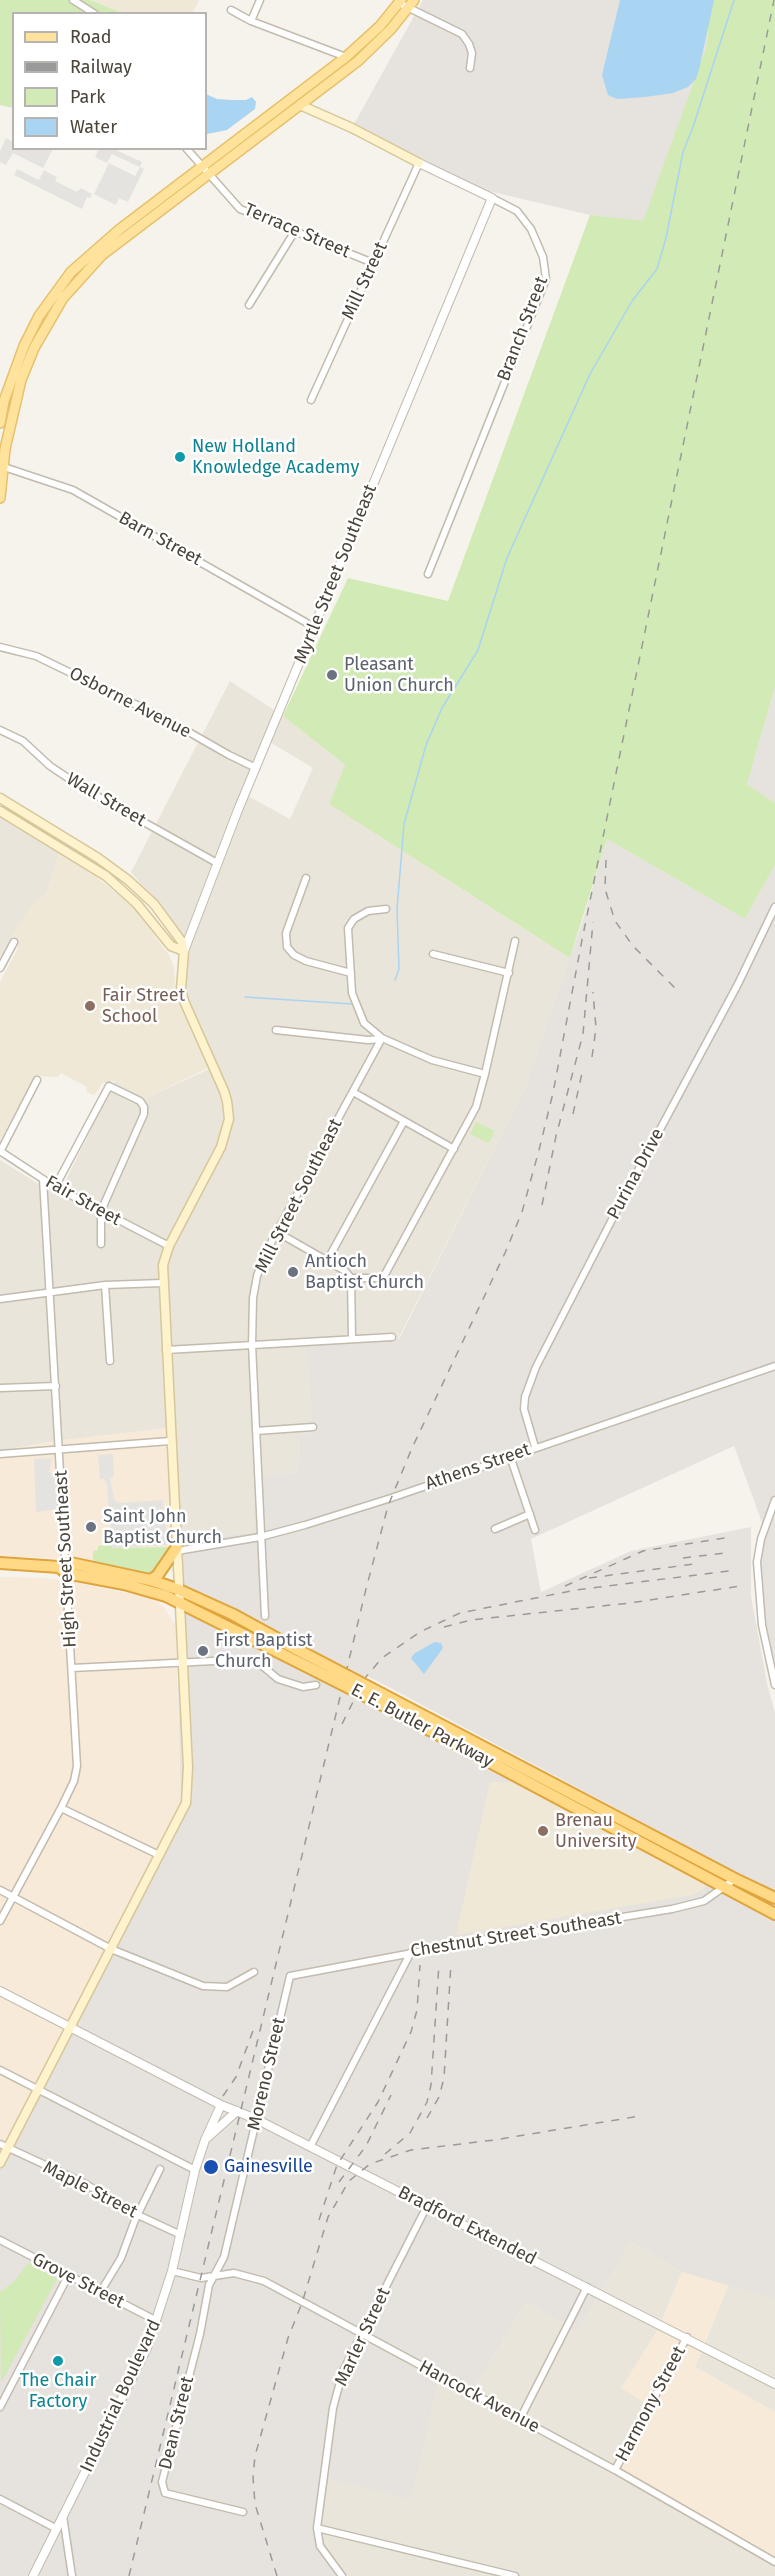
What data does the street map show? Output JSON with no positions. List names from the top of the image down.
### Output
{
  "streets": {
    "highway": ["E. E. Butler Parkway"],
    "main road": ["Branch Street"],
    "street": [
      "Terrace Street",
      "Mill Street",
      "Barn Street",
      "Myrtle Street Southeast",
      "Osborne Avenue",
      "Wall Street",
      "Purina Drive",
      "Mill Street Southeast",
      "Fair Street",
      "Athens Street",
      "High Street Southeast",
      "Chestnut Street Southeast",
      "Moreno Street",
      "Maple Street",
      "Bradford Extended",
      "Grove Street",
      "Marler Street",
      "Industrial Boulevard",
      "Hancock Avenue",
      "Harmony Street",
      "Dean Street"
    ]
  },
  "crossings": [
    ["Terrace Street", "Mill Street"],
    ["Mill Street", "Branch Street"],
    ["Branch Street", "Myrtle Street Southeast"],
    ["Barn Street", "Myrtle Street Southeast"],
    ["Myrtle Street Southeast", "Osborne Avenue"],
    ["Myrtle Street Southeast", "Wall Street"],
    ["Purina Drive", "Athens Street"],
    ["Mill Street Southeast", "Athens Street"],
    ["Fair Street", "High Street Southeast"],
    ["High Street Southeast", "E. E. Butler Parkway"],
    ["E. E. Butler Parkway", "Chestnut Street Southeast"],
    ["Chestnut Street Southeast", "Moreno Street"],
    ["Moreno Street", "Bradford Extended"],
    ["Moreno Street", "Hancock Avenue"],
    ["Moreno Street", "Dean Street"],
    ["Maple Street", "Industrial Boulevard"],
    ["Bradford Extended", "Marler Street"],
    ["Bradford Extended", "Industrial Boulevard"],
    ["Bradford Extended", "Harmony Street"],
    ["Grove Street", "Industrial Boulevard"],
    ["Marler Street", "Hancock Avenue"],
    ["Industrial Boulevard", "Hancock Avenue"],
    ["Hancock Avenue", "Harmony Street"],
    ["Hancock Avenue", "Dean Street"]
  ],
  "places": [
    "New Holland Knowledge Academy",
    "Pleasant Union Church",
    "Fair Street School",
    "Antioch Baptist Church",
    "Saint John Baptist Church",
    "First Baptist Church",
    "Brenau University",
    "Gainesville",
    "The Chair Factory"
  ],
  "legend": [
    "Road",
    "Railway",
    "Park",
    "Water"
  ]
}
